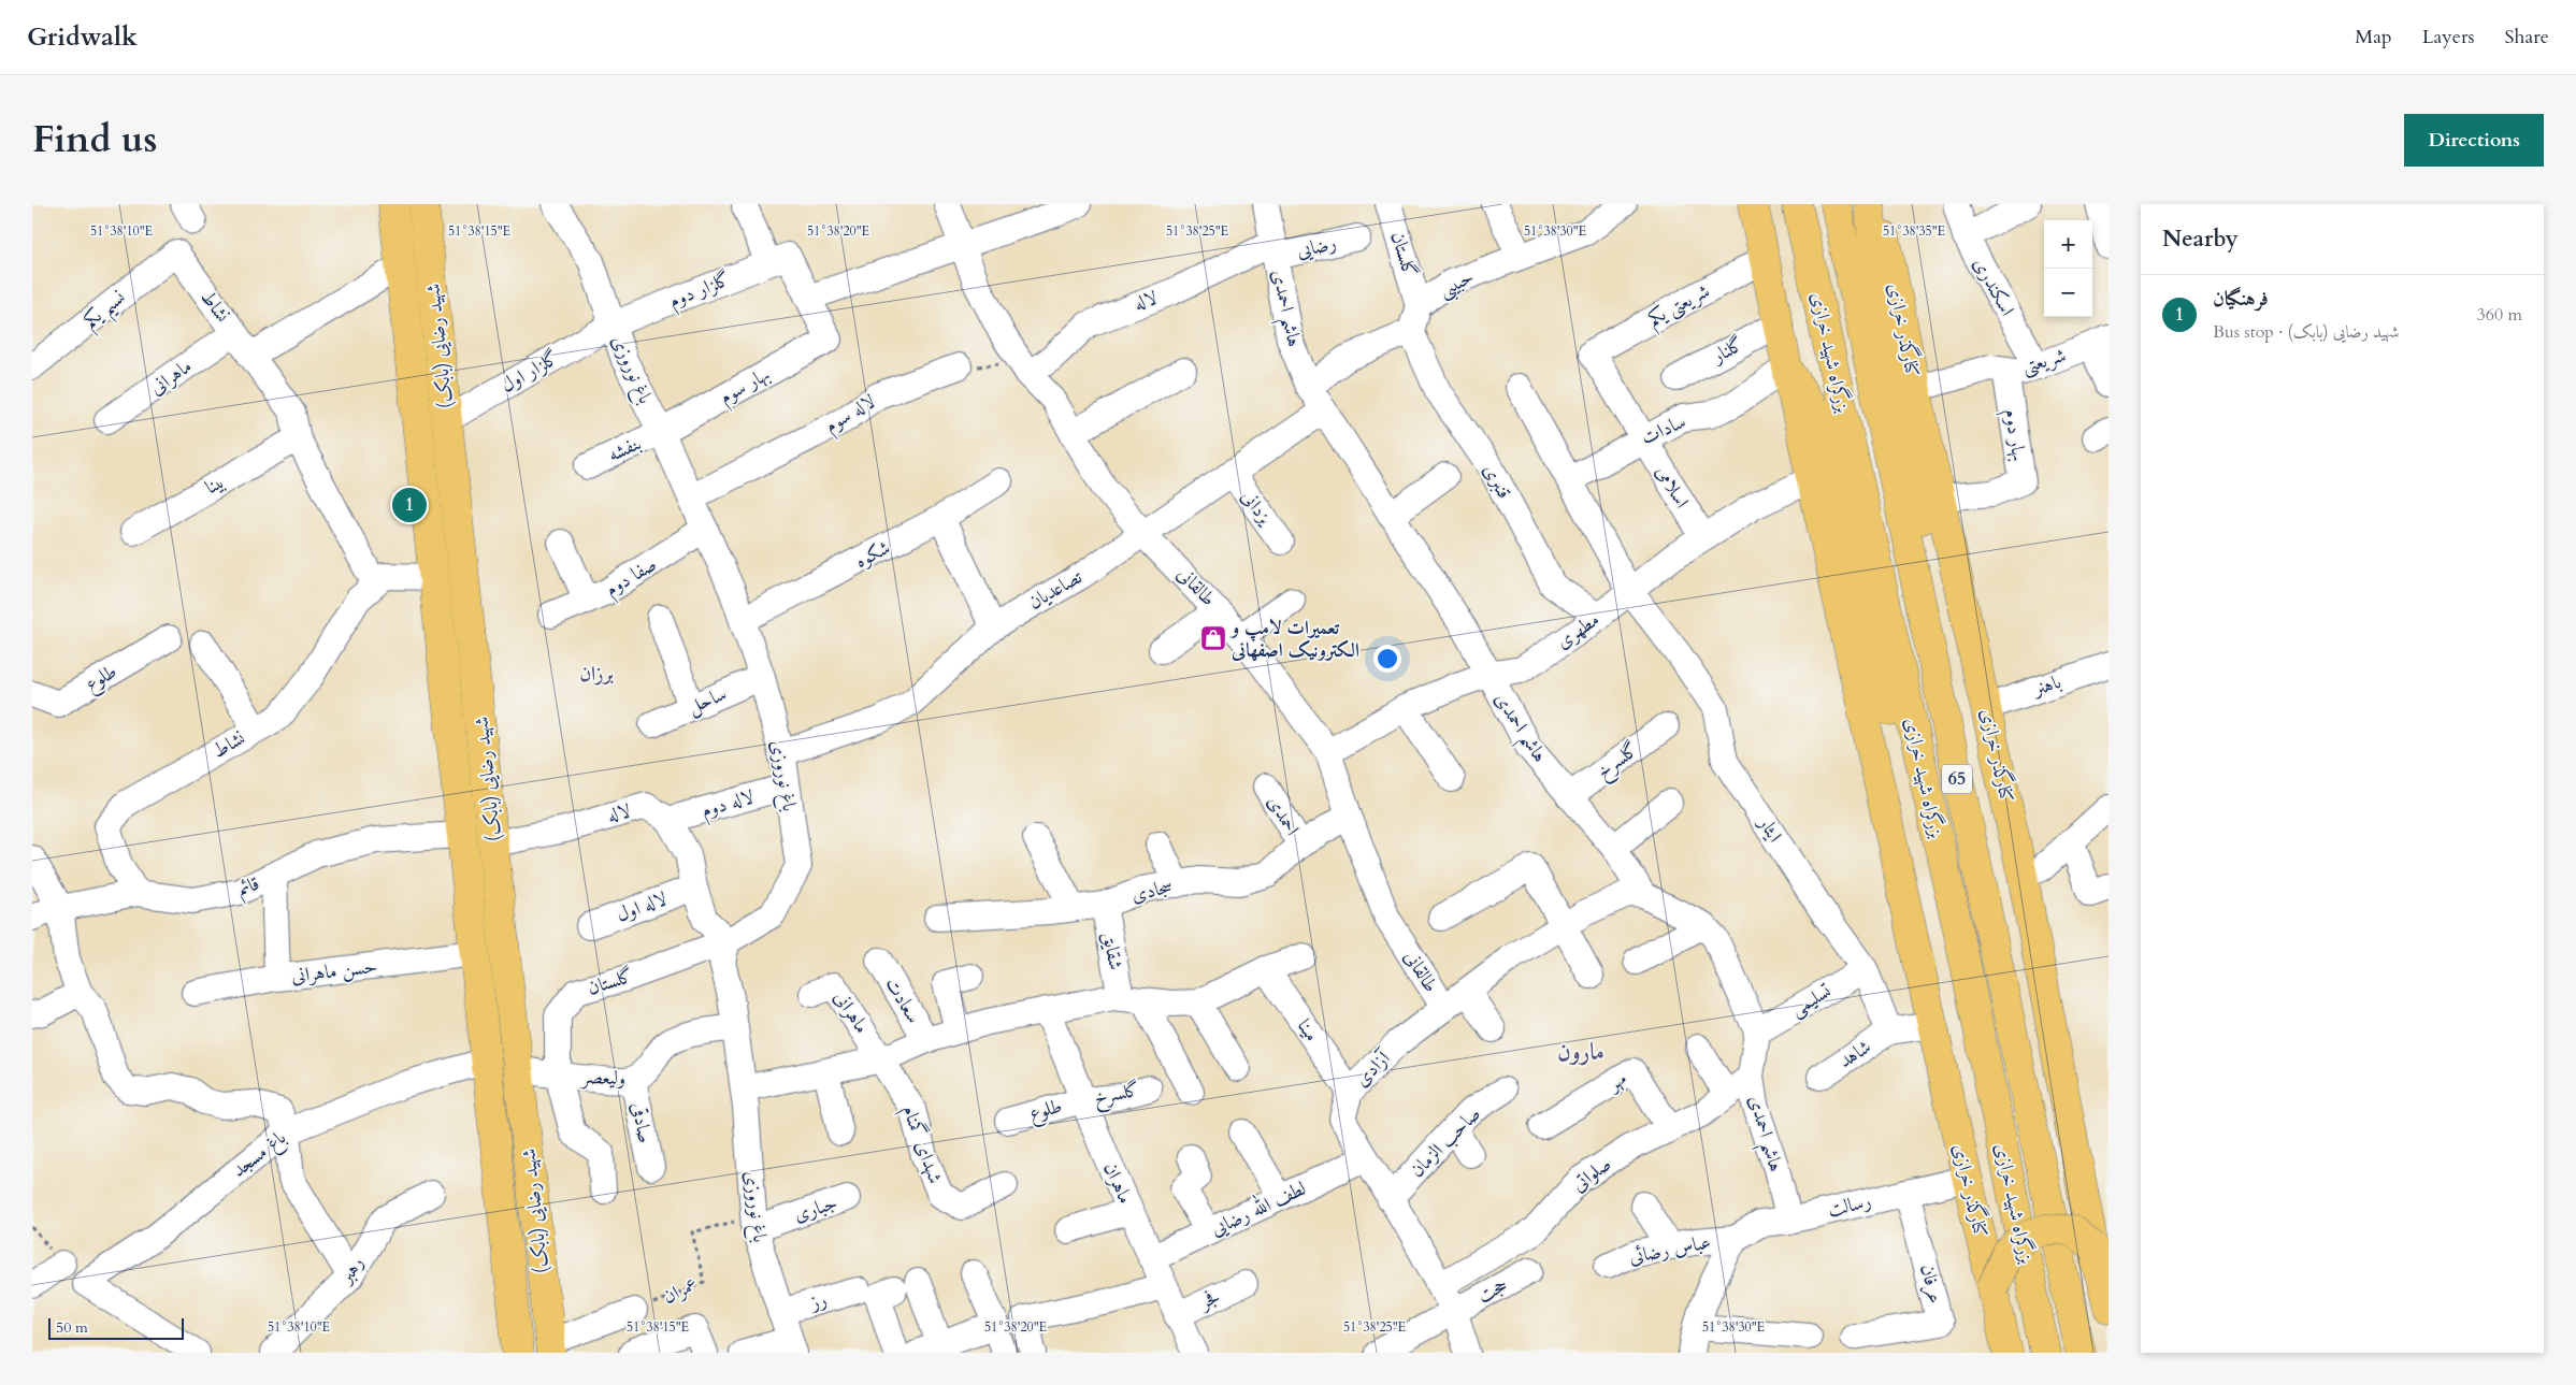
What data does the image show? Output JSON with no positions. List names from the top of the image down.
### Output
{
  "streets": {
    "main road": [
      "کنارگذر خرازی",
      "شهید رضایی (بابک)",
      "بزرگراه شهید خرازی",
      "65"
    ],
    "street": [
      "رضایی",
      "گلستان",
      "حبیبی",
      "اسکندری",
      "گلزار دوم",
      "لاله",
      "شریعتی یکم",
      "نشاط",
      "هاشم احمدی",
      "نسیم یکم",
      "گلنار",
      "شریعتی",
      "باغ نوروزی",
      "گلزار اول",
      "ماهرانی",
      "بهار سوم",
      "لاله سوم",
      "سادات",
      "بهار دوم",
      "بنفشه",
      "قنبری",
      "بینا",
      "اسلامی",
      "یزدانی",
      "شکوه",
      "صفا دوم",
      "طالقانی",
      "تصاعدیان",
      "مطهری",
      "طلوع",
      "باهنر",
      "ساحل",
      "گلسرخ",
      "لاله دوم",
      "احمدی",
      "ایثار",
      "قائم",
      "سجادی",
      "لاله اول",
      "شقایق",
      "حسن ماهرانی",
      "سعادت",
      "تسلیمی",
      "مینا",
      "شاهد",
      "آزادی",
      "ولیعصر",
      "مهر",
      "صادقی",
      "صاحب الزمان",
      "شهدای گمنام",
      "باغ مسجد",
      "صلواتی",
      "ماهران",
      "رسالت",
      "جباری",
      "لطف الله رضایی",
      "عباس رضائی",
      "رهبر",
      "عرفان",
      "حجت",
      "فجر",
      "رز"
    ],
    "path": ["عمران"]
  },
  "crossings": [
    ["رضایی", "لاله"],
    ["رضایی", "هاشم احمدی"],
    ["گلستان", "حبیبی"],
    ["گلستان", "لاله"],
    ["گلستان", "باغ نوروزی"],
    ["گلستان", "ولیعصر"],
    ["حبیبی", "قنبری"],
    ["اسکندری", "شریعتی"],
    ["گلزار دوم", "باغ نوروزی"],
    ["گلزار دوم", "گلزار اول"],
    ["لاله", "هاشم احمدی"],
    ["لاله", "شهید رضایی (بابک)"],
    ["لاله", "باغ نوروزی"],
    ["لاله", "طالقانی"],
    ["لاله", "لاله دوم"],
    ["لاله", "لاله اول"],
    ["شریعتی یکم", "اسلامی"],
    ["شریعتی یکم", "65"],
    ["نشاط", "نسیم یکم"],
    ["نشاط", "شهید رضایی (بابک)"],
    ["نشاط", "ماهرانی"],
    ["نشاط", "بینا"],
    ["نشاط", "قائم"],
    ["هاشم احمدی", "تصاعدیان"],
    ["هاشم احمدی", "مطهری"],
    ["هاشم احمدی", "گلسرخ"],
    ["هاشم احمدی", "تسلیمی"],
    ["هاشم احمدی", "آزادی"],
    ["هاشم احمدی", "صلواتی"],
    ["هاشم احمدی", "رسالت"],
    ["کنارگذر خرازی", "شریعتی"],
    ["کنارگذر خرازی", "سادات"],
    ["کنارگذر خرازی", "بهار دوم"],
    ["کنارگذر خرازی", "مطهری"],
    ["کنارگذر خرازی", "باهنر"],
    ["کنارگذر خرازی", "65"],
    ["کنارگذر خرازی", "رسالت"],
    ["شهید رضایی (بابک)", "گلزار اول"],
    ["شهید رضایی (بابک)", "قائم"],
    ["شهید رضایی (بابک)", "حسن ماهرانی"],
    ["شهید رضایی (بابک)", "ولیعصر"],
    ["شهید رضایی (بابک)", "باغ مسجد"],
    ["گلنار", "65"],
    ["بزرگراه شهید خرازی", "65"],
    ["شریعتی", "بهار دوم"],
    ["باغ نوروزی", "گلزار اول"],
    ["باغ نوروزی", "بهار سوم"],
    ["باغ نوروزی", "لاله سوم"],
    ["باغ نوروزی", "بنفشه"],
    ["باغ نوروزی", "شکوه"],
    ["باغ نوروزی", "صفا دوم"],
    ["باغ نوروزی", "تصاعدیان"],
    ["باغ نوروزی", "ساحل"],
    ["باغ نوروزی", "لاله دوم"],
    ["باغ نوروزی", "ولیعصر"],
    ["باغ نوروزی", "جباری"],
    ["باغ نوروزی", "عمران"],
    ["باغ نوروزی", "رز"],
    ["ماهرانی", "شهدای گمنام"],
    ["بهار سوم", "بنفشه"],
    ["سادات", "اسلامی"],
    ["سادات", "65"],
    ["سادات", "ایثار"],
    ["قنبری", "مطهری"],
    ["اسلامی", "مطهری"],
    ["یزدانی", "تصاعدیان"],
    ["طالقانی", "تصاعدیان"],
    ["طالقانی", "مطهری"],
    ["طالقانی", "سجادی"],
    ["طالقانی", "آزادی"],
    ["مطهری", "ایثار"],
    ["طلوع", "گلسرخ"],
    ["طلوع", "ماهران"],
    ["گلسرخ", "ماهران"],
    ["احمدی", "سجادی"],
    ["ایثار", "تسلیمی"],
    ["ایثار", "شاهد"],
    ["سجادی", "شقایق"],
    ["مینا", "آزادی"],
    ["آزادی", "صاحب الزمان"],
    ["آزادی", "صلواتی"],
    ["آزادی", "لطف الله رضایی"],
    ["آزادی", "حجت"],
    ["ولیعصر", "صادقی"],
    ["مهر", "صلواتی"],
    ["ماهران", "لطف الله رضایی"],
    ["ماهران", "فجر"],
    ["رسالت", "عباس رضائی"],
    ["رسالت", "عرفان"],
    ["جباری", "عمران"]
  ],
  "districts": ["برزان", "مارون"],
  "places": {
    "shop": ["تعمیرات لامپ و الکترونیک اصفهانی"]
  },
  "scale_bar": "50 m",
  "page": {
    "header": "Gridwalk",
    "nav": ["Map", "Layers", "Share"],
    "title": "Find us",
    "buttons": "Directions",
    "heading": "Nearby",
    "map_buttons": ["+", "−"],
    "list": [
      {
        "mark": "1",
        "name": "فرهنگیان",
        "note": "Bus stop · شهید رضایی (بابک)",
        "value": "360 m"
      }
    ],
    "pins": "1",
    "scale": "50 m"
  },
  "coordinates": [
    "51°38'10\"E",
    "51°38'15\"E",
    "51°38'20\"E",
    "51°38'25\"E",
    "51°38'30\"E",
    "51°38'35\"E"
  ]
}
